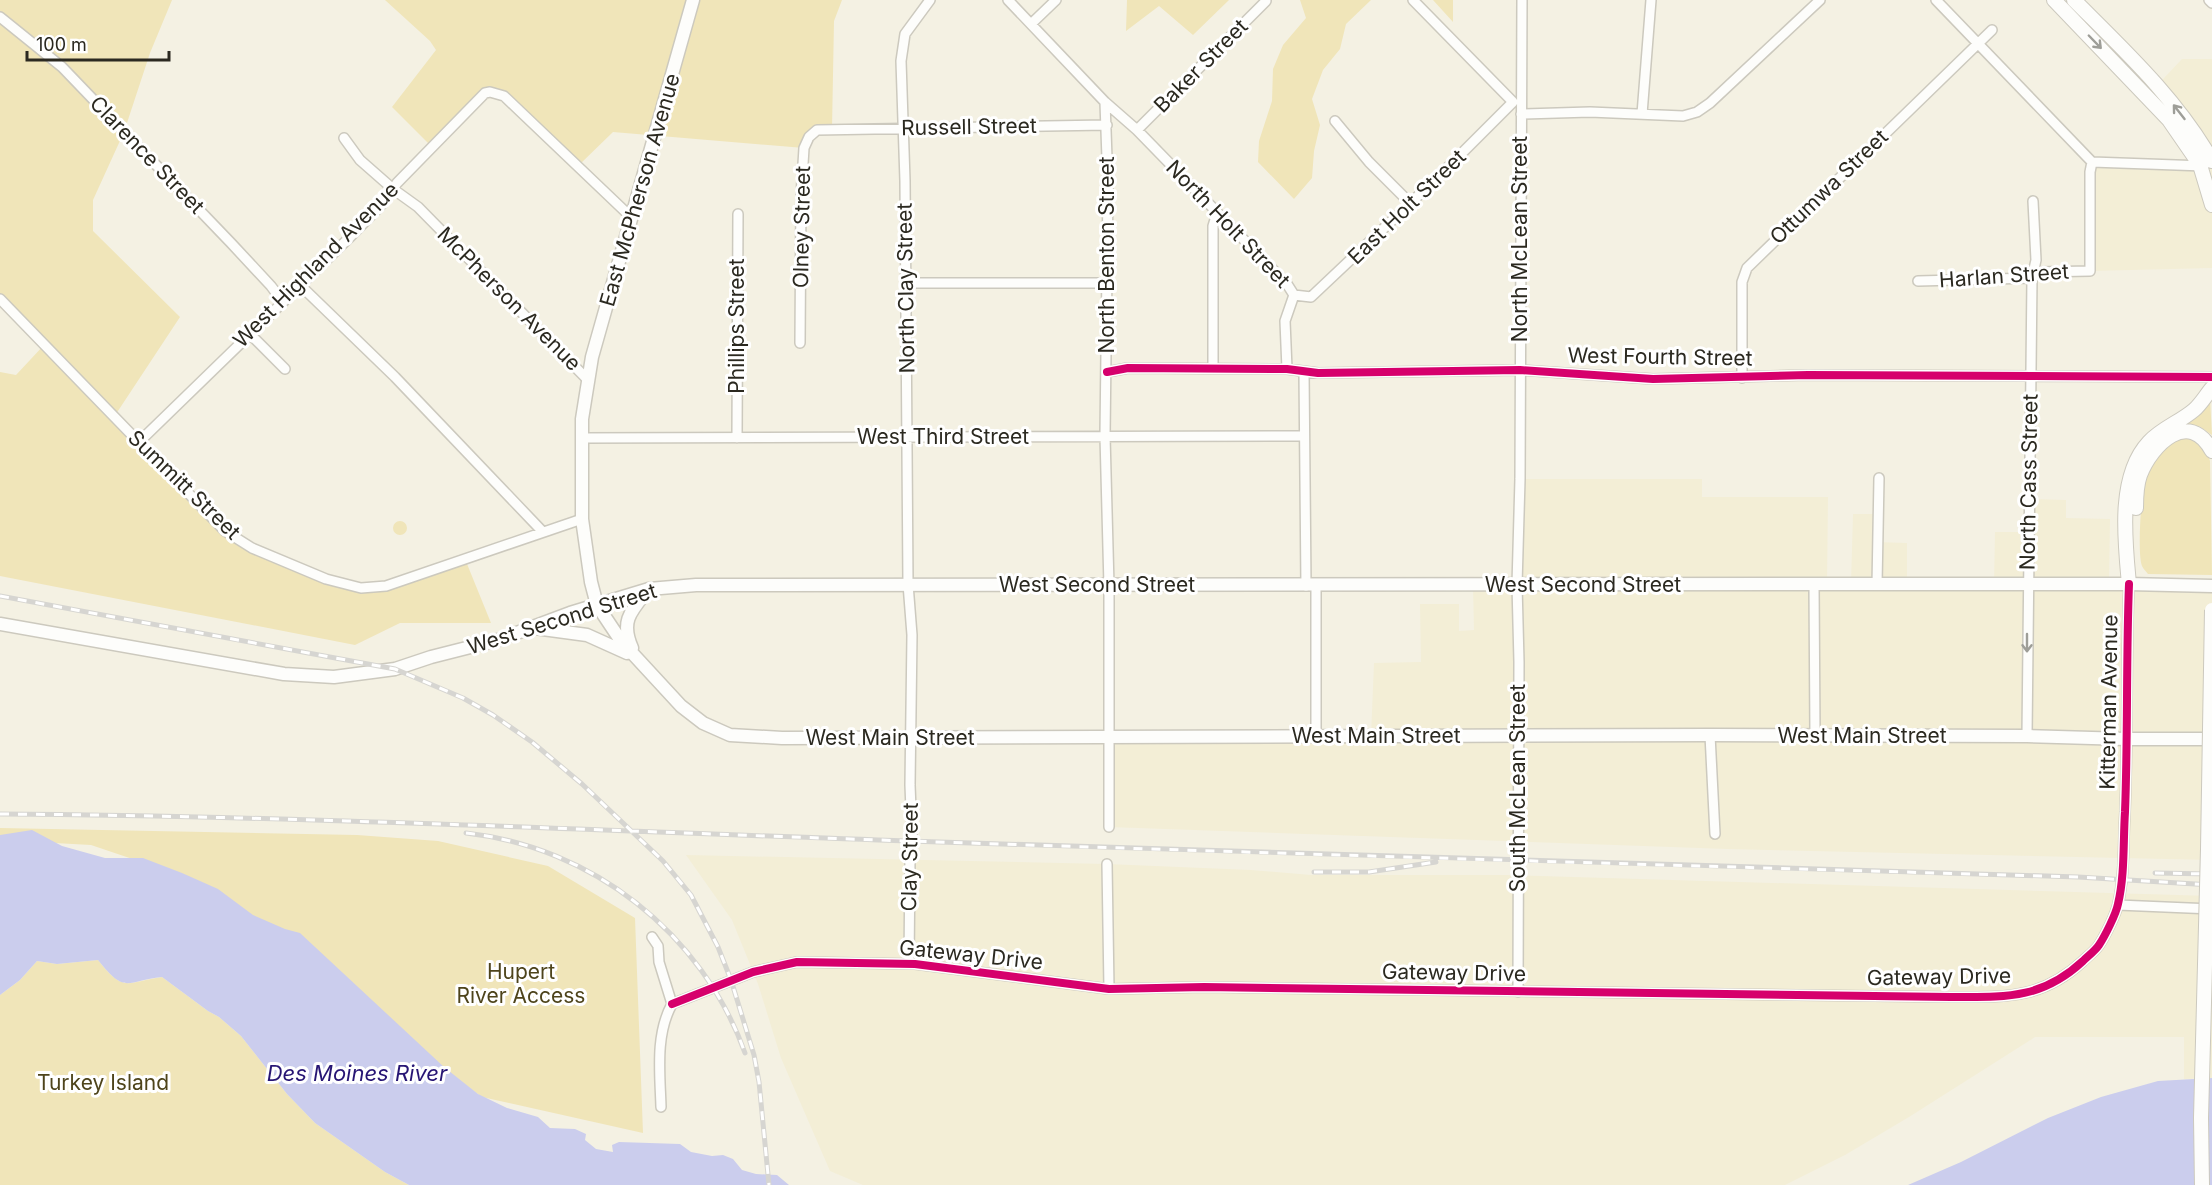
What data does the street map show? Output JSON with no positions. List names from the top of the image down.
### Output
{
  "streets": {
    "main road": [
      "East McPherson Avenue",
      "McPherson Avenue",
      "West Second Street",
      "West Main Street"
    ],
    "street": [
      "Baker Street",
      "Russell Street",
      "Clarence Street",
      "Ottumwa Street",
      "East Holt Street",
      "North Holt Street",
      "Olney Street",
      "North McLean Street",
      "North Benton Street",
      "West Highland Avenue",
      "Harlan Street",
      "North Clay Street",
      "Phillips Street",
      "West Fourth Street",
      "West Third Street",
      "North Cass Street",
      "Summitt Street",
      "Kitterman Avenue",
      "South McLean Street",
      "Clay Street",
      "Gateway Drive"
    ]
  },
  "crossings": [
    ["Baker Street", "North Holt Street"],
    ["Russell Street", "Olney Street"],
    ["Russell Street", "North Benton Street"],
    ["Russell Street", "North Clay Street"],
    ["Clarence Street", "West Highland Avenue"],
    ["Ottumwa Street", "West Fourth Street"],
    ["East McPherson Avenue", "West Highland Avenue"],
    ["East McPherson Avenue", "McPherson Avenue"],
    ["East Holt Street", "North Holt Street"],
    ["East Holt Street", "North McLean Street"],
    ["North Holt Street", "North Benton Street"],
    ["North Holt Street", "West Fourth Street"],
    ["North McLean Street", "West Fourth Street"],
    ["North McLean Street", "West Second Street"],
    ["North McLean Street", "South McLean Street"],
    ["North Benton Street", "West Fourth Street"],
    ["North Benton Street", "West Third Street"],
    ["North Benton Street", "West Second Street"],
    ["North Benton Street", "West Main Street"],
    ["West Highland Avenue", "McPherson Avenue"],
    ["West Highland Avenue", "Summitt Street"],
    ["Harlan Street", "North Cass Street"],
    ["North Clay Street", "West Third Street"],
    ["North Clay Street", "West Second Street"],
    ["North Clay Street", "West Main Street"],
    ["North Clay Street", "Clay Street"],
    ["McPherson Avenue", "West Third Street"],
    ["McPherson Avenue", "Summitt Street"],
    ["McPherson Avenue", "West Second Street"],
    ["McPherson Avenue", "West Main Street"],
    ["Phillips Street", "West Third Street"],
    ["West Fourth Street", "North Cass Street"],
    ["North Cass Street", "West Second Street"],
    ["North Cass Street", "West Main Street"],
    ["West Second Street", "Kitterman Avenue"],
    ["West Second Street", "West Main Street"],
    ["West Second Street", "South McLean Street"],
    ["Kitterman Avenue", "West Main Street"],
    ["Kitterman Avenue", "Gateway Drive"],
    ["West Main Street", "South McLean Street"],
    ["West Main Street", "Clay Street"],
    ["South McLean Street", "Gateway Drive"],
    ["Clay Street", "Gateway Drive"]
  ],
  "water": ["Des Moines River"],
  "parks": ["Hupert River Access", "Turkey Island"],
  "scale_bar": "100 m"
}
